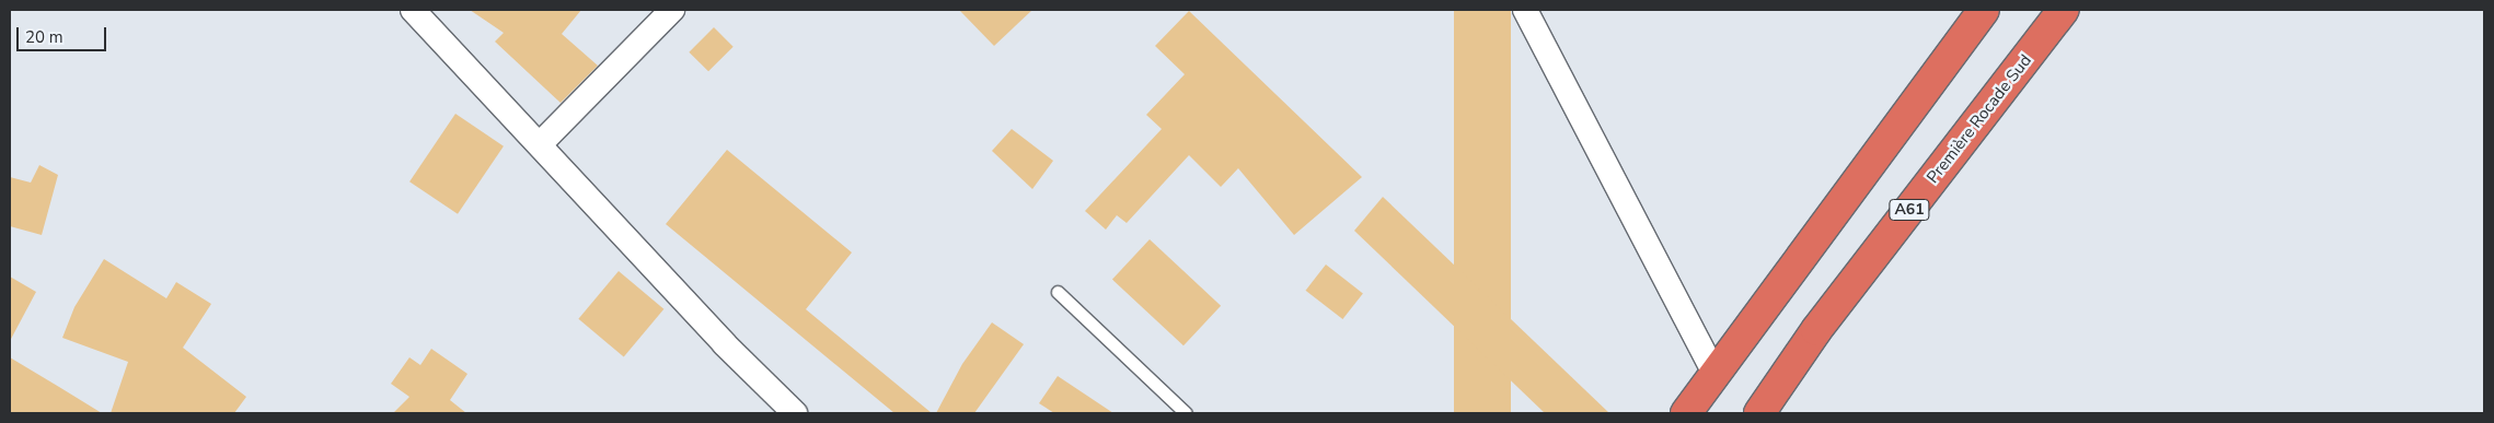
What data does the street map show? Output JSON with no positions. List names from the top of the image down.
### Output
{
  "streets": {
    "highway": ["Première Rocade Sud", "A61"]
  },
  "scale_bar": "20 m"
}
